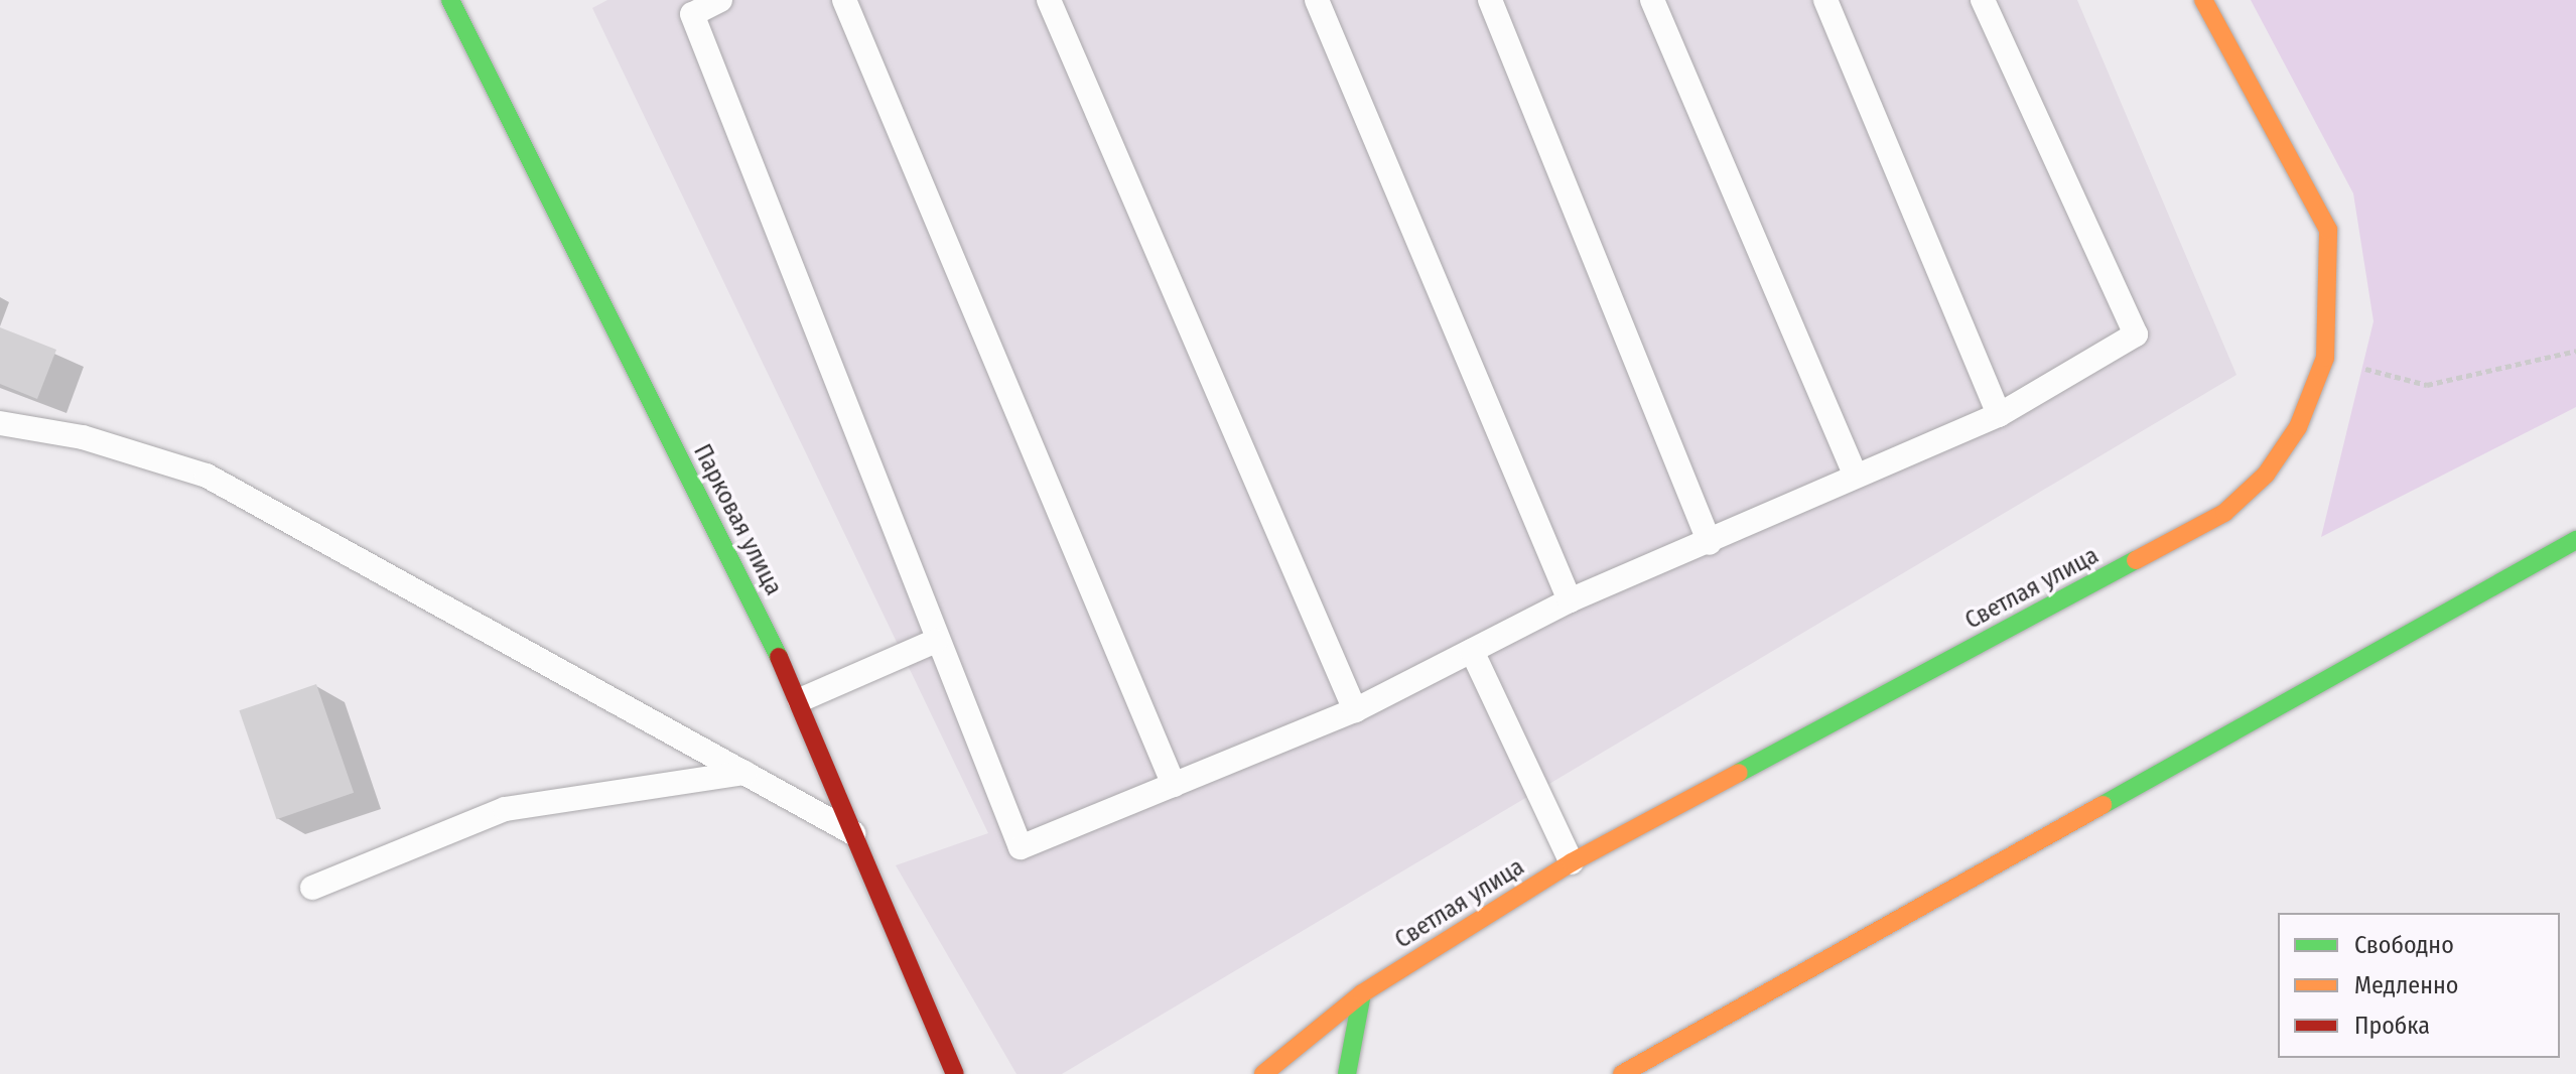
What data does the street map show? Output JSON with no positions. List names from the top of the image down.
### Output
{
  "streets": {
    "street": ["Парковая улица", "Светлая улица"]
  },
  "legend": ["Свободно", "Медленно", "Пробка"]
}
